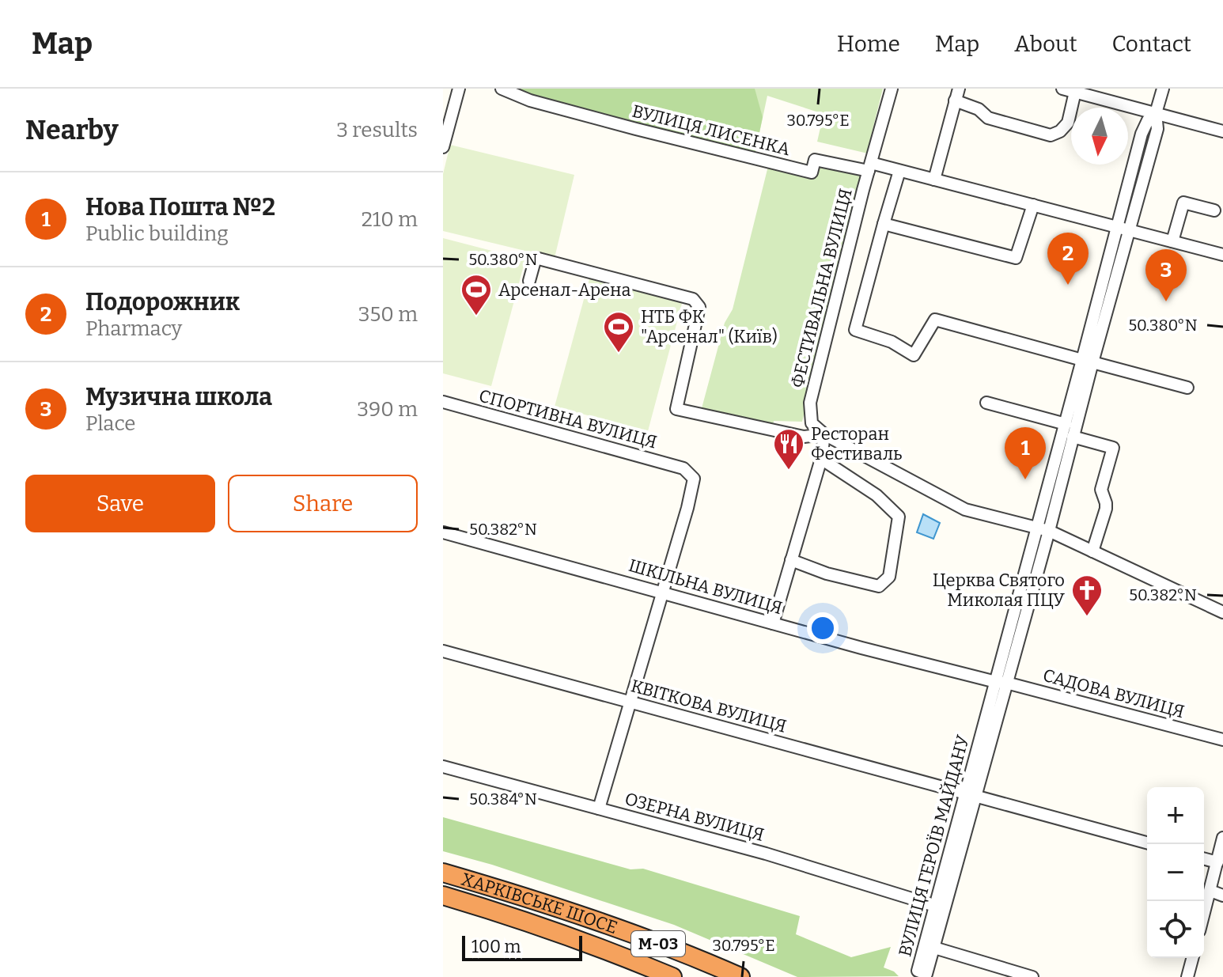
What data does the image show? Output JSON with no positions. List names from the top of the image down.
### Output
{
  "streets": {
    "highway": ["ХАРКІВСЬКЕ ШОСЕ", "М-03"],
    "street": [
      "ВУЛИЦЯ ЛИСЕНКА",
      "ФЕСТИВАЛЬНА ВУЛИЦЯ",
      "СПОРТИВНА ВУЛИЦЯ",
      "ШКІЛЬНА ВУЛИЦЯ",
      "САДОВА ВУЛИЦЯ",
      "КВІТКОВА ВУЛИЦЯ",
      "ОЗЕРНА ВУЛИЦЯ",
      "ВУЛИЦЯ ГЕРОЇВ МАЙДАНУ"
    ]
  },
  "crossings": [
    ["ВУЛИЦЯ ЛИСЕНКА", "ФЕСТИВАЛЬНА ВУЛИЦЯ"],
    ["ВУЛИЦЯ ЛИСЕНКА", "ВУЛИЦЯ ГЕРОЇВ МАЙДАНУ"],
    ["СПОРТИВНА ВУЛИЦЯ", "ШКІЛЬНА ВУЛИЦЯ"],
    ["ШКІЛЬНА ВУЛИЦЯ", "САДОВА ВУЛИЦЯ"],
    ["ШКІЛЬНА ВУЛИЦЯ", "ВУЛИЦЯ ГЕРОЇВ МАЙДАНУ"],
    ["САДОВА ВУЛИЦЯ", "ВУЛИЦЯ ГЕРОЇВ МАЙДАНУ"],
    ["КВІТКОВА ВУЛИЦЯ", "ВУЛИЦЯ ГЕРОЇВ МАЙДАНУ"],
    ["ОЗЕРНА ВУЛИЦЯ", "ВУЛИЦЯ ГЕРОЇВ МАЙДАНУ"]
  ],
  "places": {
    "sports": ["Арсенал-Арена", "НТБ ФК \"Арсенал\" (Київ)"],
    "restaurant": ["Ресторан Фестиваль"],
    "church": ["Церква Святого Миколая ПЦУ"]
  },
  "scale_bar": "100 m",
  "north": "bottom",
  "page": {
    "header": "Map",
    "nav": [
      "Home",
      "Map",
      "About",
      "Contact"
    ],
    "heading": ["Nearby", "3 results"],
    "list": [
      {
        "mark": "1",
        "name": "Нова Пошта №2",
        "note": "Public building",
        "value": "210 m"
      },
      {
        "mark": "2",
        "name": "Подорожник",
        "note": "Pharmacy",
        "value": "350 m"
      },
      {
        "mark": "3",
        "name": "Музична школа",
        "note": "Place",
        "value": "390 m"
      }
    ],
    "pins": ["2", "3", "1"],
    "buttons": ["Save", "Share"],
    "map_buttons": ["+", "−"],
    "scale": "100 m"
  },
  "coordinates": [
    "30.795°E",
    "50.380°N",
    "50.382°N",
    "50.384°N"
  ]
}
